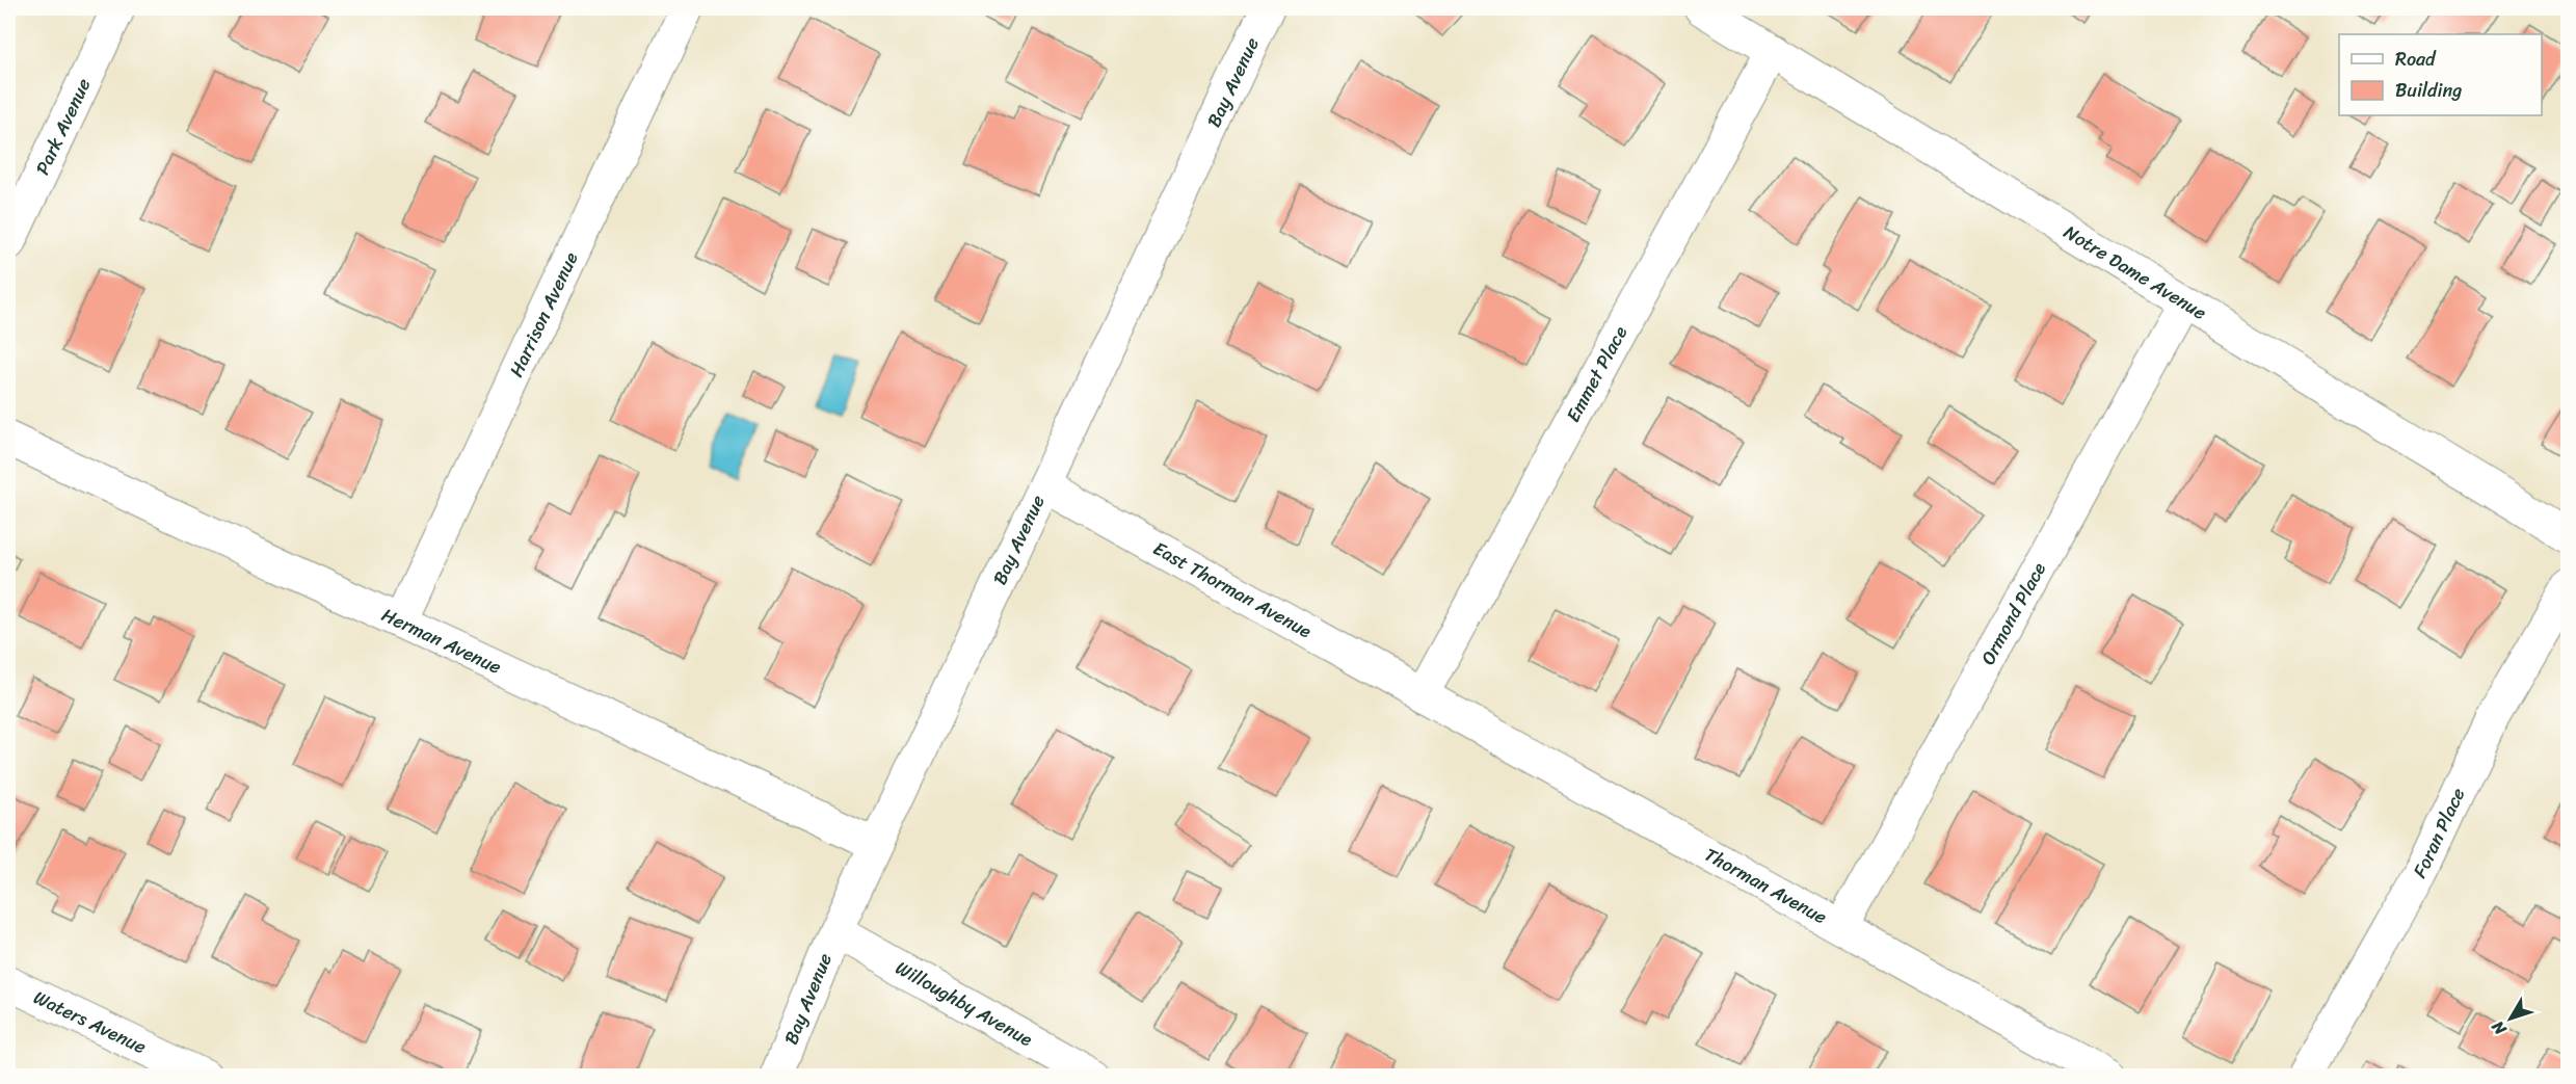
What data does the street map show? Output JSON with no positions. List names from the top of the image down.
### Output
{
  "streets": {
    "street": [
      "Bay Avenue",
      "Park Avenue",
      "Notre Dame Avenue",
      "Harrison Avenue",
      "Emmet Place",
      "East Thorman Avenue",
      "Ormond Place",
      "Herman Avenue",
      "Foran Place",
      "Thorman Avenue",
      "Willoughby Avenue",
      "Waters Avenue"
    ]
  },
  "crossings": [
    ["Bay Avenue", "East Thorman Avenue"],
    ["Bay Avenue", "Herman Avenue"],
    ["Bay Avenue", "Willoughby Avenue"],
    ["Notre Dame Avenue", "Emmet Place"],
    ["Notre Dame Avenue", "Ormond Place"],
    ["Harrison Avenue", "Herman Avenue"],
    ["Emmet Place", "East Thorman Avenue"],
    ["Emmet Place", "Thorman Avenue"],
    ["East Thorman Avenue", "Thorman Avenue"],
    ["Ormond Place", "Thorman Avenue"]
  ],
  "legend": ["Road", "Building"],
  "north": "bottom left"
}
